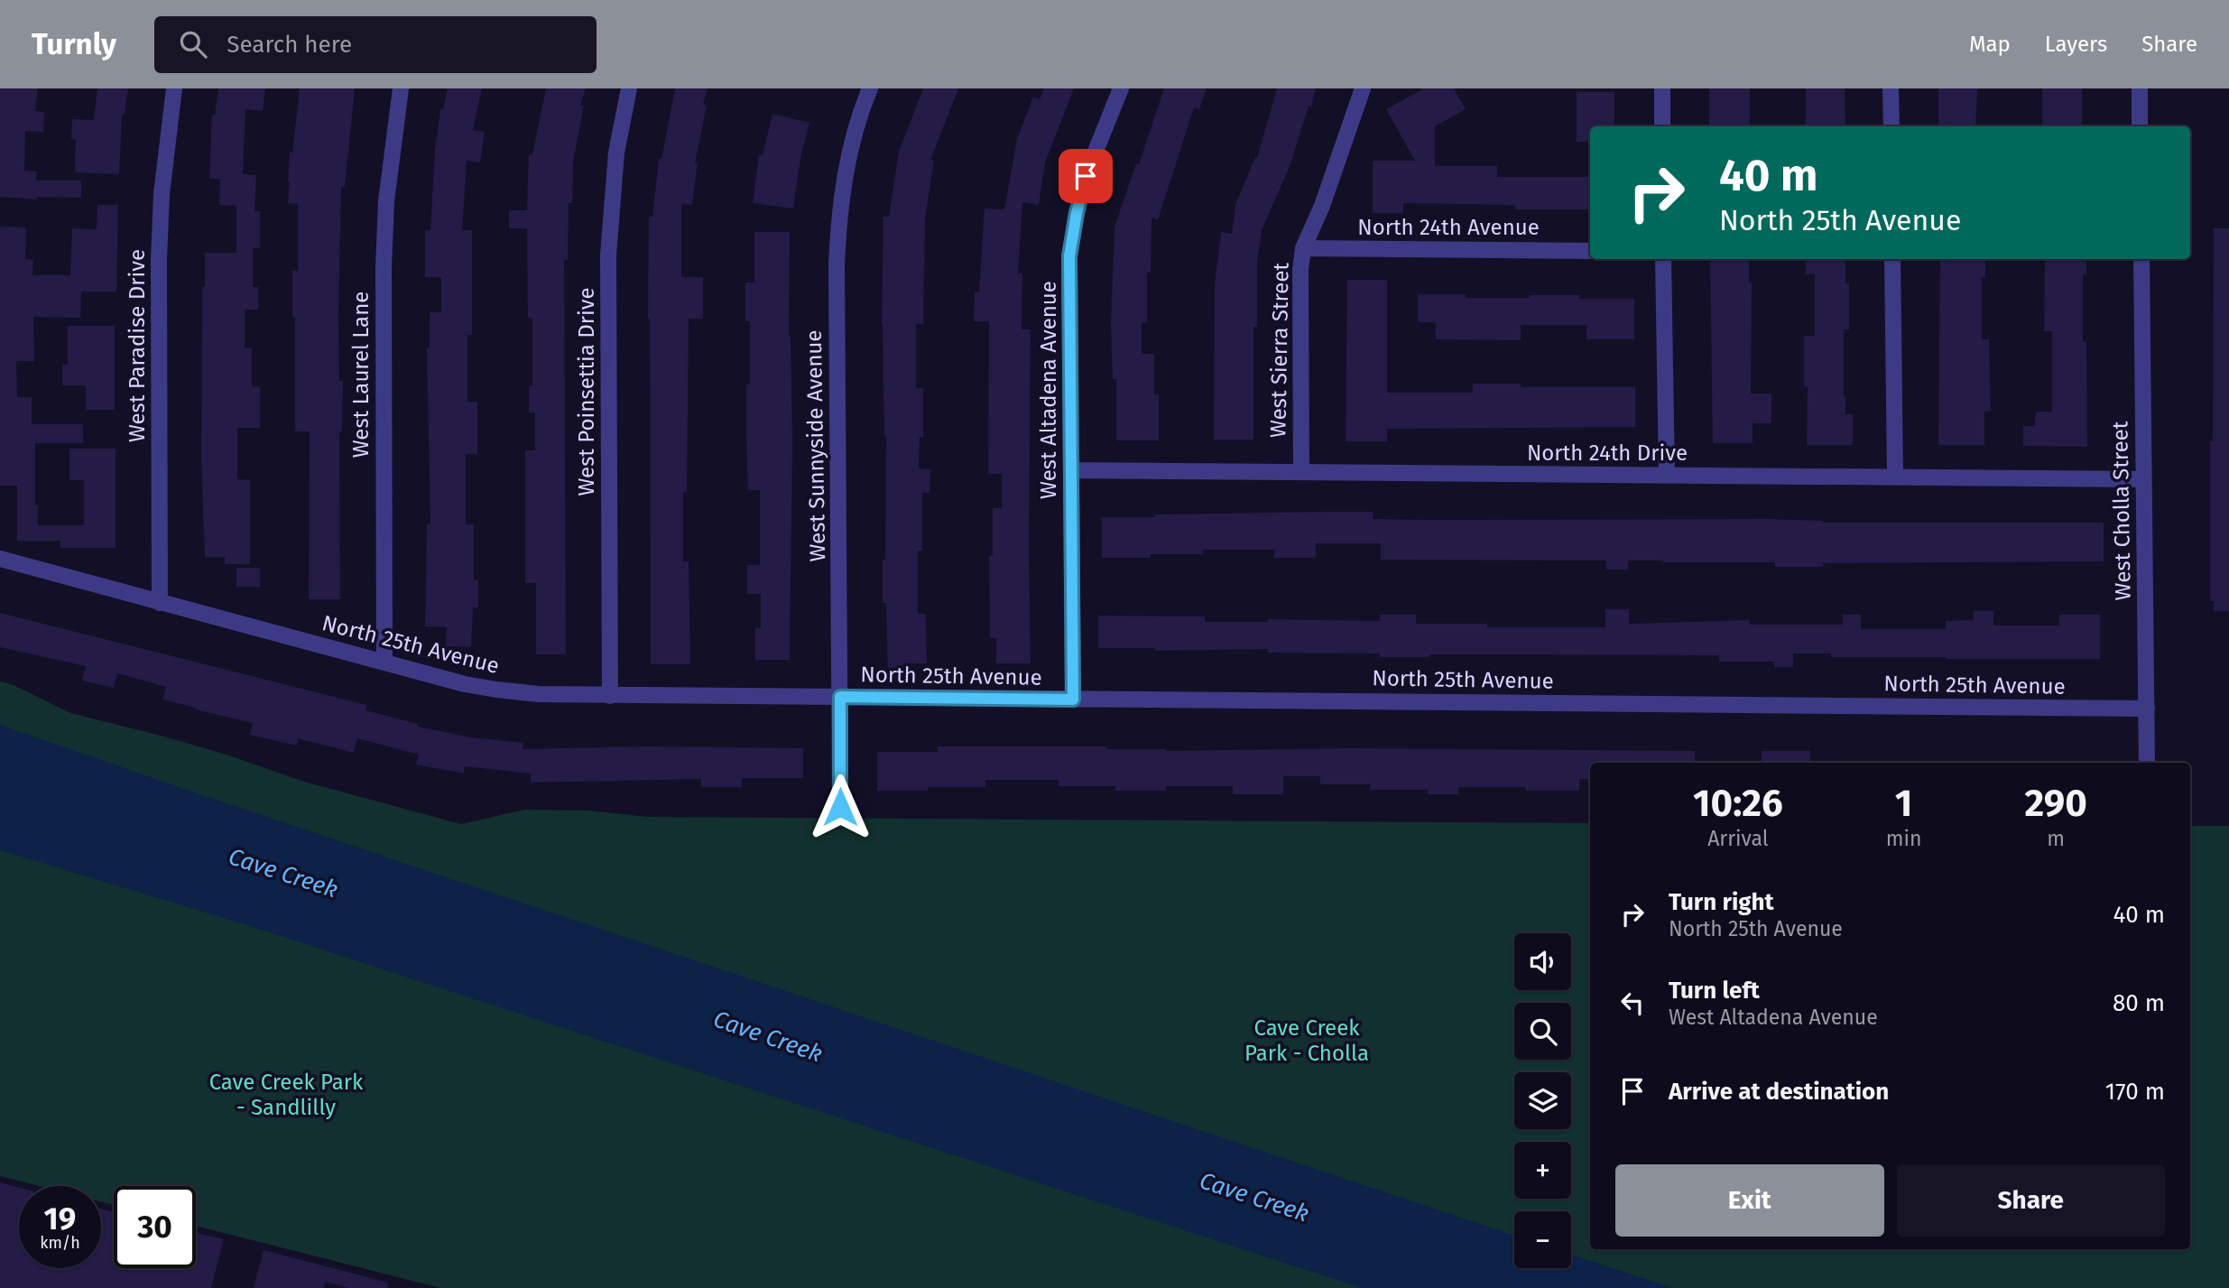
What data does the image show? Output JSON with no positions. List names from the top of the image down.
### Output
{
  "streets": {
    "street": [
      "North 24th Avenue",
      "West Paradise Drive",
      "West Sierra Street",
      "West Laurel Lane",
      "West Altadena Avenue",
      "West Poinsettia Drive",
      "West Sunnyside Avenue",
      "North 24th Drive",
      "West Cholla Street",
      "North 25th Avenue"
    ]
  },
  "crossings": [
    ["North 24th Avenue", "West Sierra Street"],
    ["West Paradise Drive", "North 25th Avenue"],
    ["West Sierra Street", "North 24th Drive"],
    ["West Laurel Lane", "North 25th Avenue"],
    ["West Altadena Avenue", "North 24th Drive"],
    ["West Altadena Avenue", "North 25th Avenue"],
    ["West Poinsettia Drive", "North 25th Avenue"],
    ["West Sunnyside Avenue", "North 25th Avenue"],
    ["North 24th Drive", "West Cholla Street"],
    ["West Cholla Street", "North 25th Avenue"]
  ],
  "water": ["Cave Creek"],
  "parks": ["Cave Creek Park - Cholla", "Cave Creek Park - Sandlilly"],
  "page": {
    "header": "Turnly",
    "search": "Search here",
    "nav": ["Map", "Layers", "Share"],
    "turn": ["40 m", "North 25th Avenue"],
    "eta": [
      "10:26",
      "Arrival",
      "1",
      "min",
      "290",
      "m"
    ],
    "list": [
      {
        "name": "Turn right",
        "note": "North 25th Avenue",
        "value": "40 m"
      },
      {
        "name": "Turn left",
        "note": "West Altadena Avenue",
        "value": "80 m"
      },
      {
        "name": "Arrive at destination",
        "value": "170 m"
      }
    ],
    "map_buttons": ["+", "−"],
    "buttons": ["Exit", "Share"],
    "speed": "19 km/h",
    "limit": "30"
  }
}
